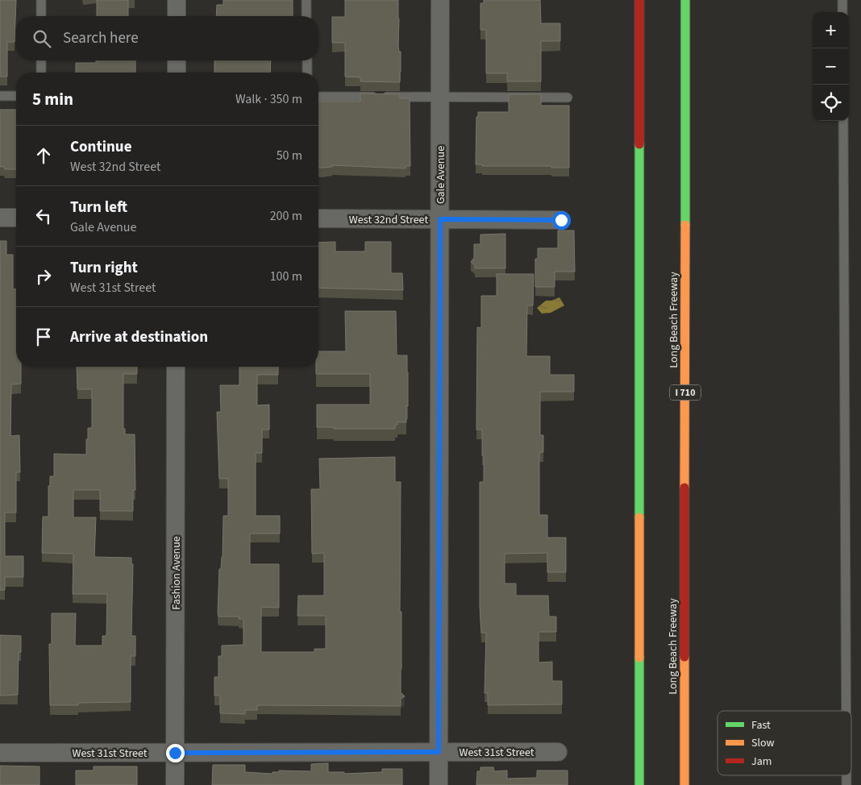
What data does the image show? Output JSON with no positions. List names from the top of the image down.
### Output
{
  "streets": {
    "highway": ["Long Beach Freeway", "I 710"],
    "street": [
      "Gale Avenue",
      "West 32nd Street",
      "Fashion Avenue",
      "West 31st Street"
    ]
  },
  "crossings": [
    ["Gale Avenue", "West 32nd Street"],
    ["Gale Avenue", "West 31st Street"],
    ["Fashion Avenue", "West 31st Street"]
  ],
  "legend": ["Fast", "Slow", "Jam"],
  "page": {
    "map_buttons": ["+", "−"],
    "search": "Search here",
    "heading": ["5 min", "Walk · 350 m"],
    "list": [
      ["Continue", "West 32nd Street", "50 m"],
      ["Turn left", "Gale Avenue", "200 m"],
      ["Turn right", "West 31st Street", "100 m"],
      "Arrive at destination"
    ]
  }
}
